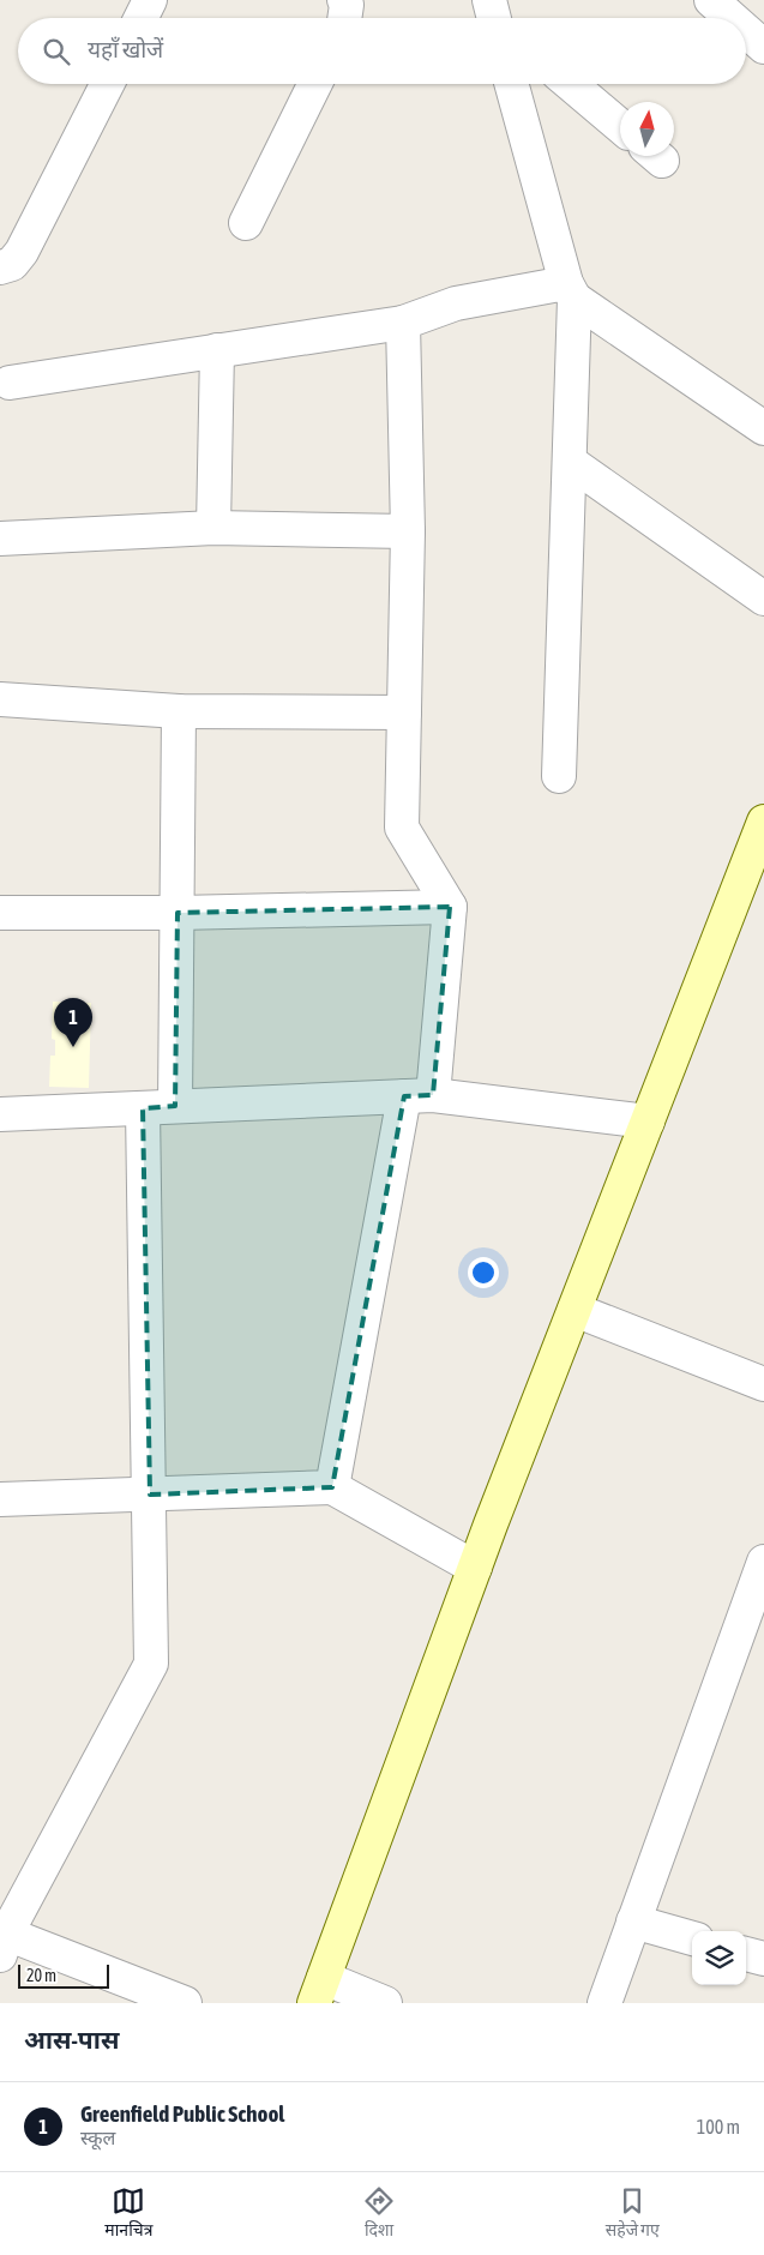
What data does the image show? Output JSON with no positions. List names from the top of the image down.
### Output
{
  "scale_bar": "20 m",
  "north": "top",
  "page": {
    "search": "यहाँ खोजें",
    "pins": "1",
    "scale": "20 m",
    "heading": "आस-पास",
    "list": [
      {
        "mark": "1",
        "name": "Greenfield Public School",
        "note": "स्कूल",
        "value": "100 m"
      }
    ],
    "nav": ["मानचित्र", "दिशा", "सहेजे गए"]
  }
}
